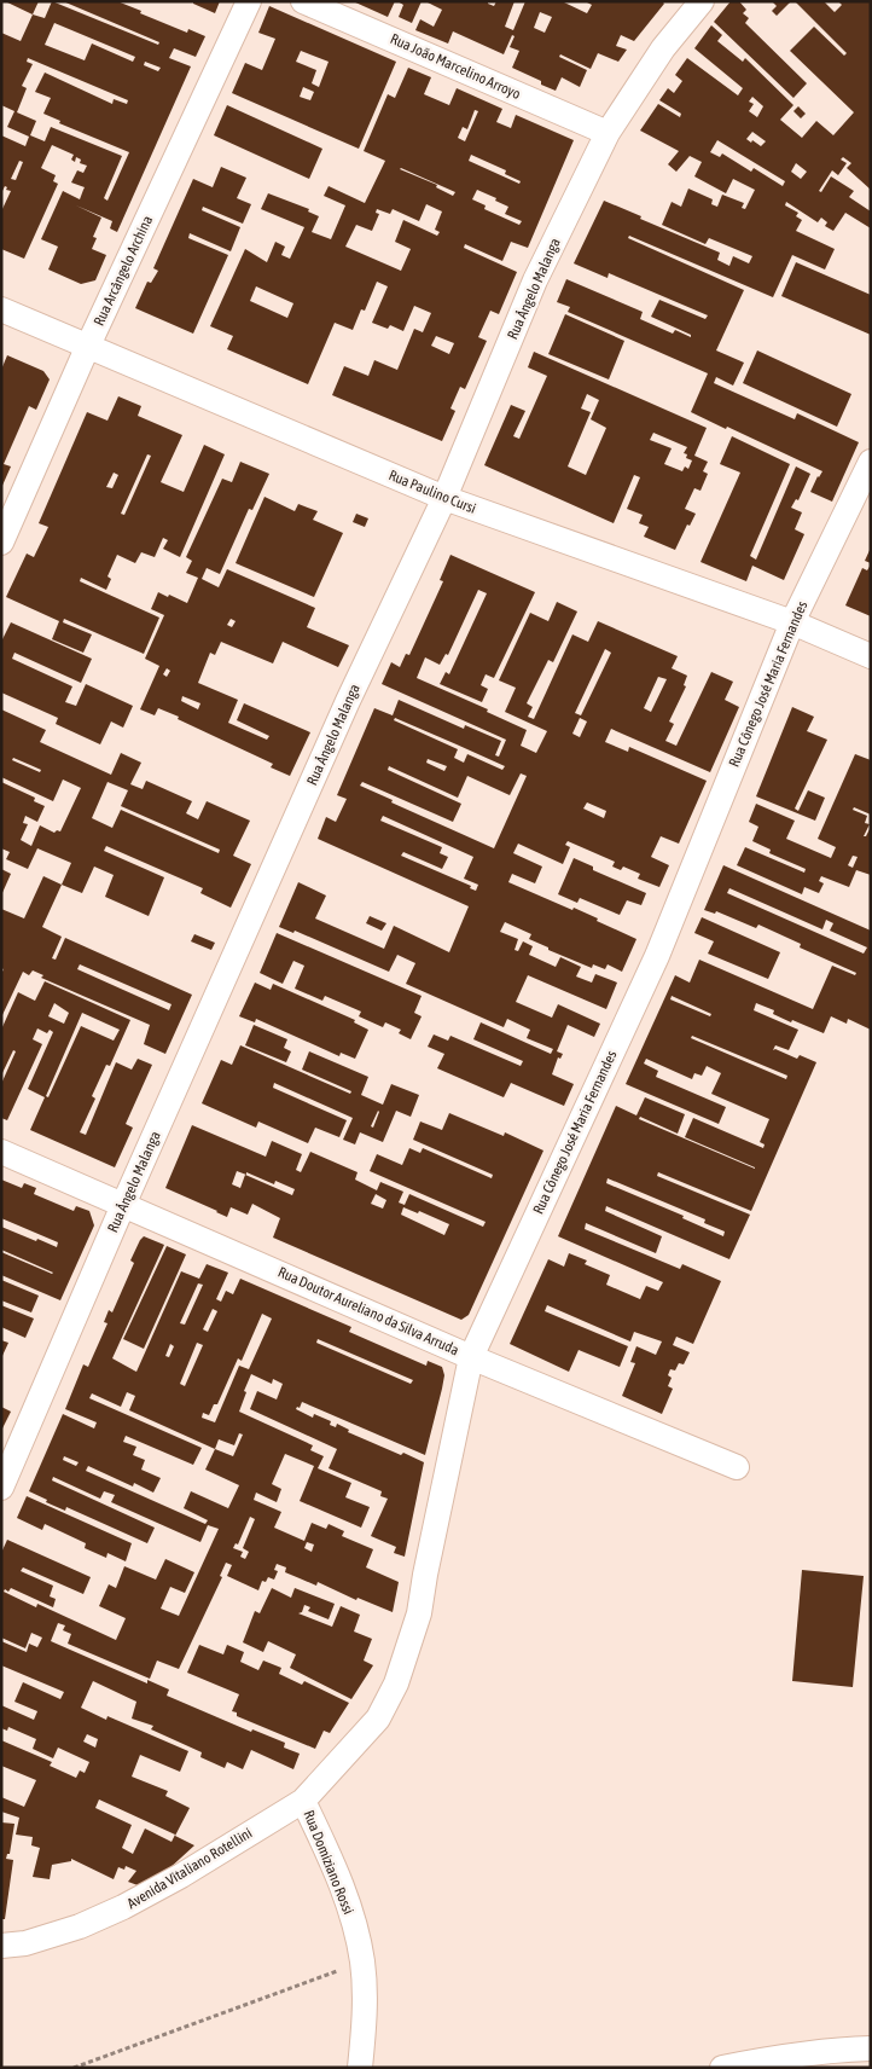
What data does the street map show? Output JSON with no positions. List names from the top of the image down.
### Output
{
  "streets": {
    "street": [
      "Rua João Marcelino Arroyo",
      "Rua Arcângelo Archina",
      "Rua Ângelo Malanga",
      "Rua Paulino Cursi",
      "Rua Cônego José Maria Fernandes",
      "Rua Doutor Aureliano da Silva Arruda",
      "Rua Domiziano Rossi",
      "Avenida Vitaliano Rotellini"
    ]
  },
  "crossings": [
    ["Rua João Marcelino Arroyo", "Rua Ângelo Malanga"],
    ["Rua Arcângelo Archina", "Rua Paulino Cursi"],
    ["Rua Ângelo Malanga", "Rua Paulino Cursi"],
    ["Rua Ângelo Malanga", "Rua Doutor Aureliano da Silva Arruda"],
    ["Rua Paulino Cursi", "Rua Cônego José Maria Fernandes"],
    ["Rua Cônego José Maria Fernandes", "Rua Doutor Aureliano da Silva Arruda"],
    ["Rua Cônego José Maria Fernandes", "Rua Domiziano Rossi"],
    ["Rua Cônego José Maria Fernandes", "Avenida Vitaliano Rotellini"],
    ["Rua Domiziano Rossi", "Avenida Vitaliano Rotellini"]
  ]
}
